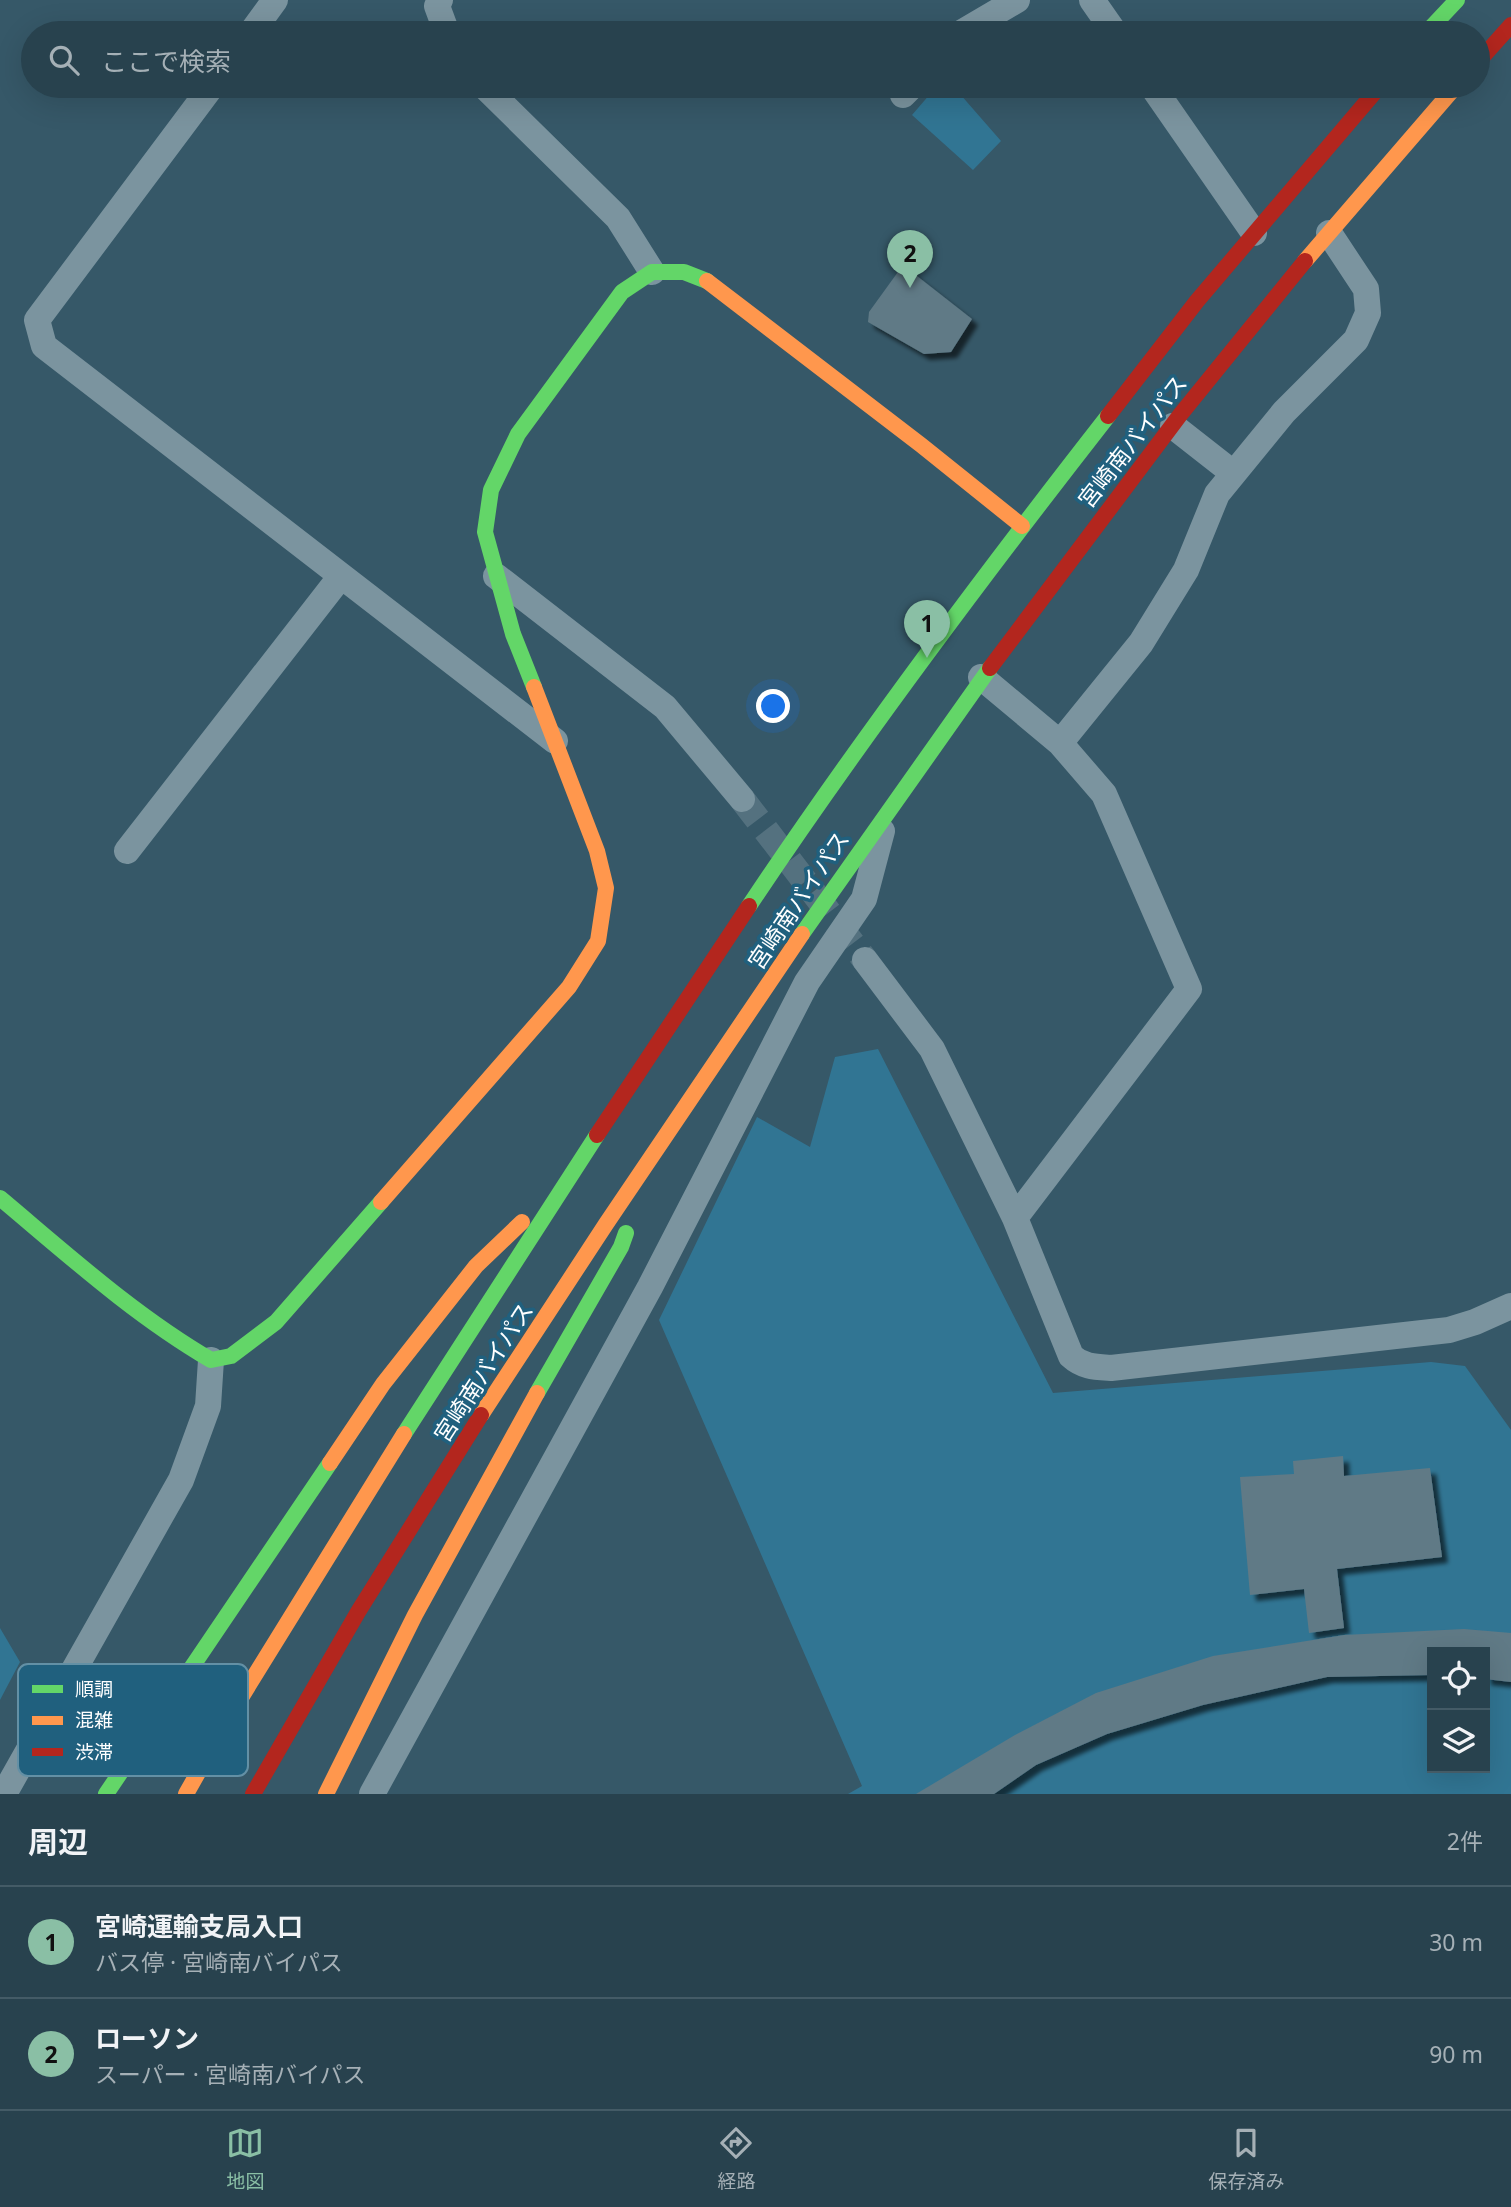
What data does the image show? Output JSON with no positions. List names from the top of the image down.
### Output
{
  "streets": {
    "main road": ["宮崎南バイパス"]
  },
  "legend": ["順調", "混雑", "渋滞"],
  "page": {
    "search": "ここで検索",
    "pins": ["2", "1"],
    "heading": ["周辺", "2件"],
    "list": [
      {
        "mark": "1",
        "name": "宮崎運輸支局入口",
        "note": "バス停 · 宮崎南バイパス",
        "value": "30 m"
      },
      {
        "mark": "2",
        "name": "ローソン",
        "note": "スーパー · 宮崎南バイパス",
        "value": "90 m"
      }
    ],
    "nav": ["地図", "経路", "保存済み"]
  }
}
